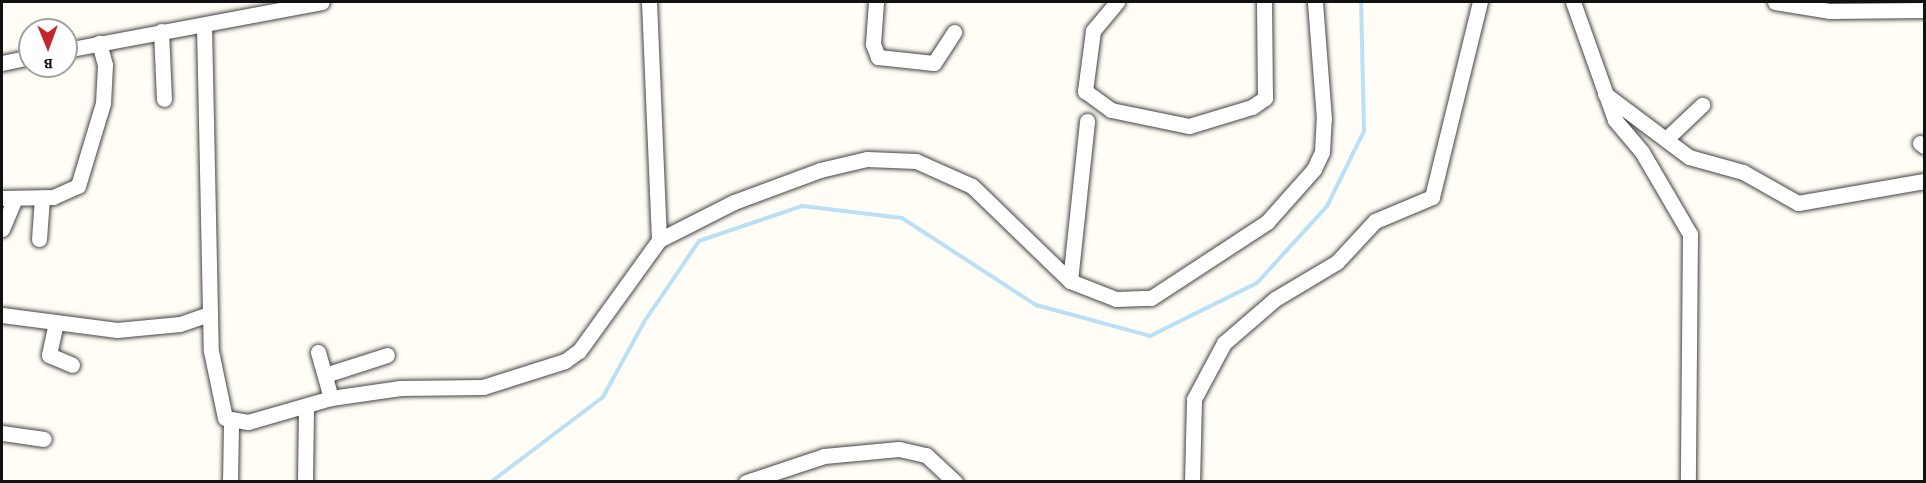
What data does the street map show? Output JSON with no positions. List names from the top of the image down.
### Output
{
  "north": "bottom"
}
